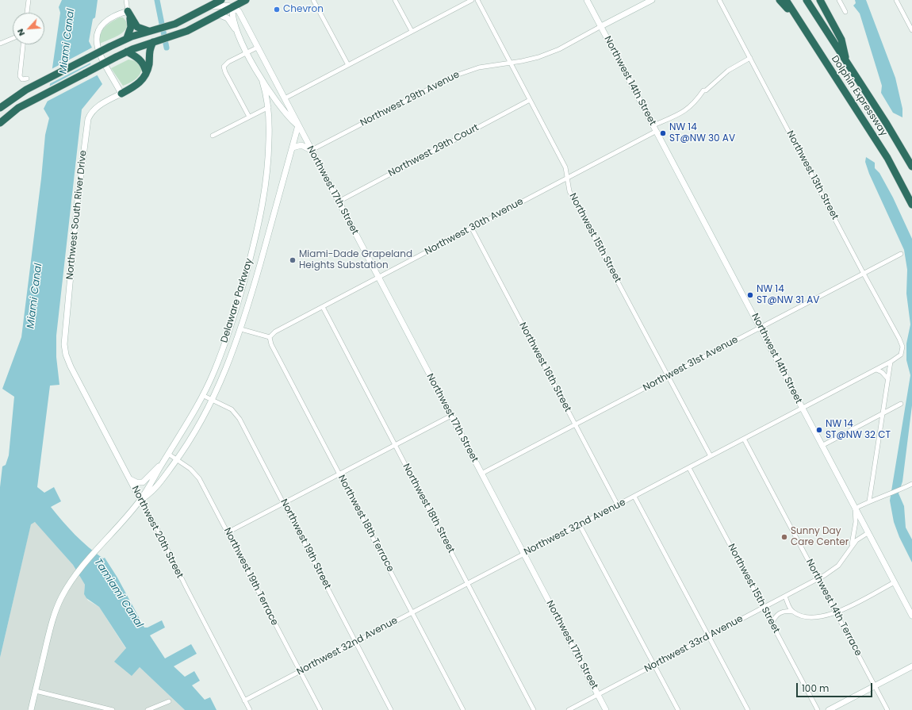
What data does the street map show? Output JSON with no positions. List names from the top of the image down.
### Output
{
  "streets": {
    "highway": ["Dolphin Expressway"],
    "street": [
      "Northwest 14th Street",
      "Northwest 29th Avenue",
      "Northwest 29th Court",
      "Northwest 13th Street",
      "Northwest 17th Street",
      "Northwest South River Drive",
      "Northwest 30th Avenue",
      "Northwest 15th Street",
      "Delaware Parkway",
      "Northwest 31st Avenue",
      "Northwest 16th Street",
      "Northwest 18th Street",
      "Northwest 18th Terrace",
      "Northwest 32nd Avenue",
      "Northwest 20th Street",
      "Northwest 19th Street",
      "Northwest 19th Terrace",
      "Northwest 14th Terrace",
      "Northwest 33rd Avenue"
    ]
  },
  "crossings": [
    ["Northwest 14th Street", "Northwest 29th Avenue"],
    ["Northwest 14th Street", "Northwest 30th Avenue"],
    ["Northwest 14th Street", "Northwest 31st Avenue"],
    ["Northwest 14th Street", "Northwest 32nd Avenue"],
    ["Northwest 29th Avenue", "Northwest 17th Street"],
    ["Northwest 29th Avenue", "Northwest 15th Street"],
    ["Northwest 29th Court", "Northwest 17th Street"],
    ["Northwest 29th Court", "Northwest 15th Street"],
    ["Northwest 13th Street", "Northwest 31st Avenue"],
    ["Northwest 13th Street", "Northwest 32nd Avenue"],
    ["Northwest 17th Street", "Northwest 30th Avenue"],
    ["Northwest 17th Street", "Delaware Parkway"],
    ["Northwest 17th Street", "Northwest 31st Avenue"],
    ["Northwest 17th Street", "Northwest 32nd Avenue"],
    ["Northwest 17th Street", "Northwest 33rd Avenue"],
    ["Northwest South River Drive", "Northwest 20th Street"],
    ["Northwest 30th Avenue", "Northwest 15th Street"],
    ["Northwest 30th Avenue", "Northwest 16th Street"],
    ["Northwest 30th Avenue", "Northwest 18th Street"],
    ["Northwest 30th Avenue", "Northwest 18th Terrace"],
    ["Northwest 15th Street", "Northwest 31st Avenue"],
    ["Northwest 15th Street", "Northwest 32nd Avenue"],
    ["Northwest 15th Street", "Northwest 33rd Avenue"],
    ["Delaware Parkway", "Northwest 20th Street"],
    ["Delaware Parkway", "Northwest 19th Street"],
    ["Delaware Parkway", "Northwest 19th Terrace"],
    ["Northwest 31st Avenue", "Northwest 16th Street"],
    ["Northwest 16th Street", "Northwest 32nd Avenue"],
    ["Northwest 18th Street", "Northwest 32nd Avenue"],
    ["Northwest 18th Terrace", "Northwest 32nd Avenue"],
    ["Northwest 32nd Avenue", "Northwest 20th Street"],
    ["Northwest 32nd Avenue", "Northwest 19th Street"],
    ["Northwest 32nd Avenue", "Northwest 19th Terrace"],
    ["Northwest 32nd Avenue", "Northwest 14th Terrace"],
    ["Northwest 14th Terrace", "Northwest 33rd Avenue"]
  ],
  "water": ["Miami Canal", "Tamiami Canal"],
  "places": [
    "Chevron",
    "NW 14 ST@NW 30 AV",
    "Miami-Dade Grapeland Heights Substation",
    "NW 14 ST@NW 31 AV",
    "NW 14 ST@NW 32 CT",
    "Sunny Day Care Center"
  ],
  "scale_bar": "100 m",
  "north": "bottom left"
}
